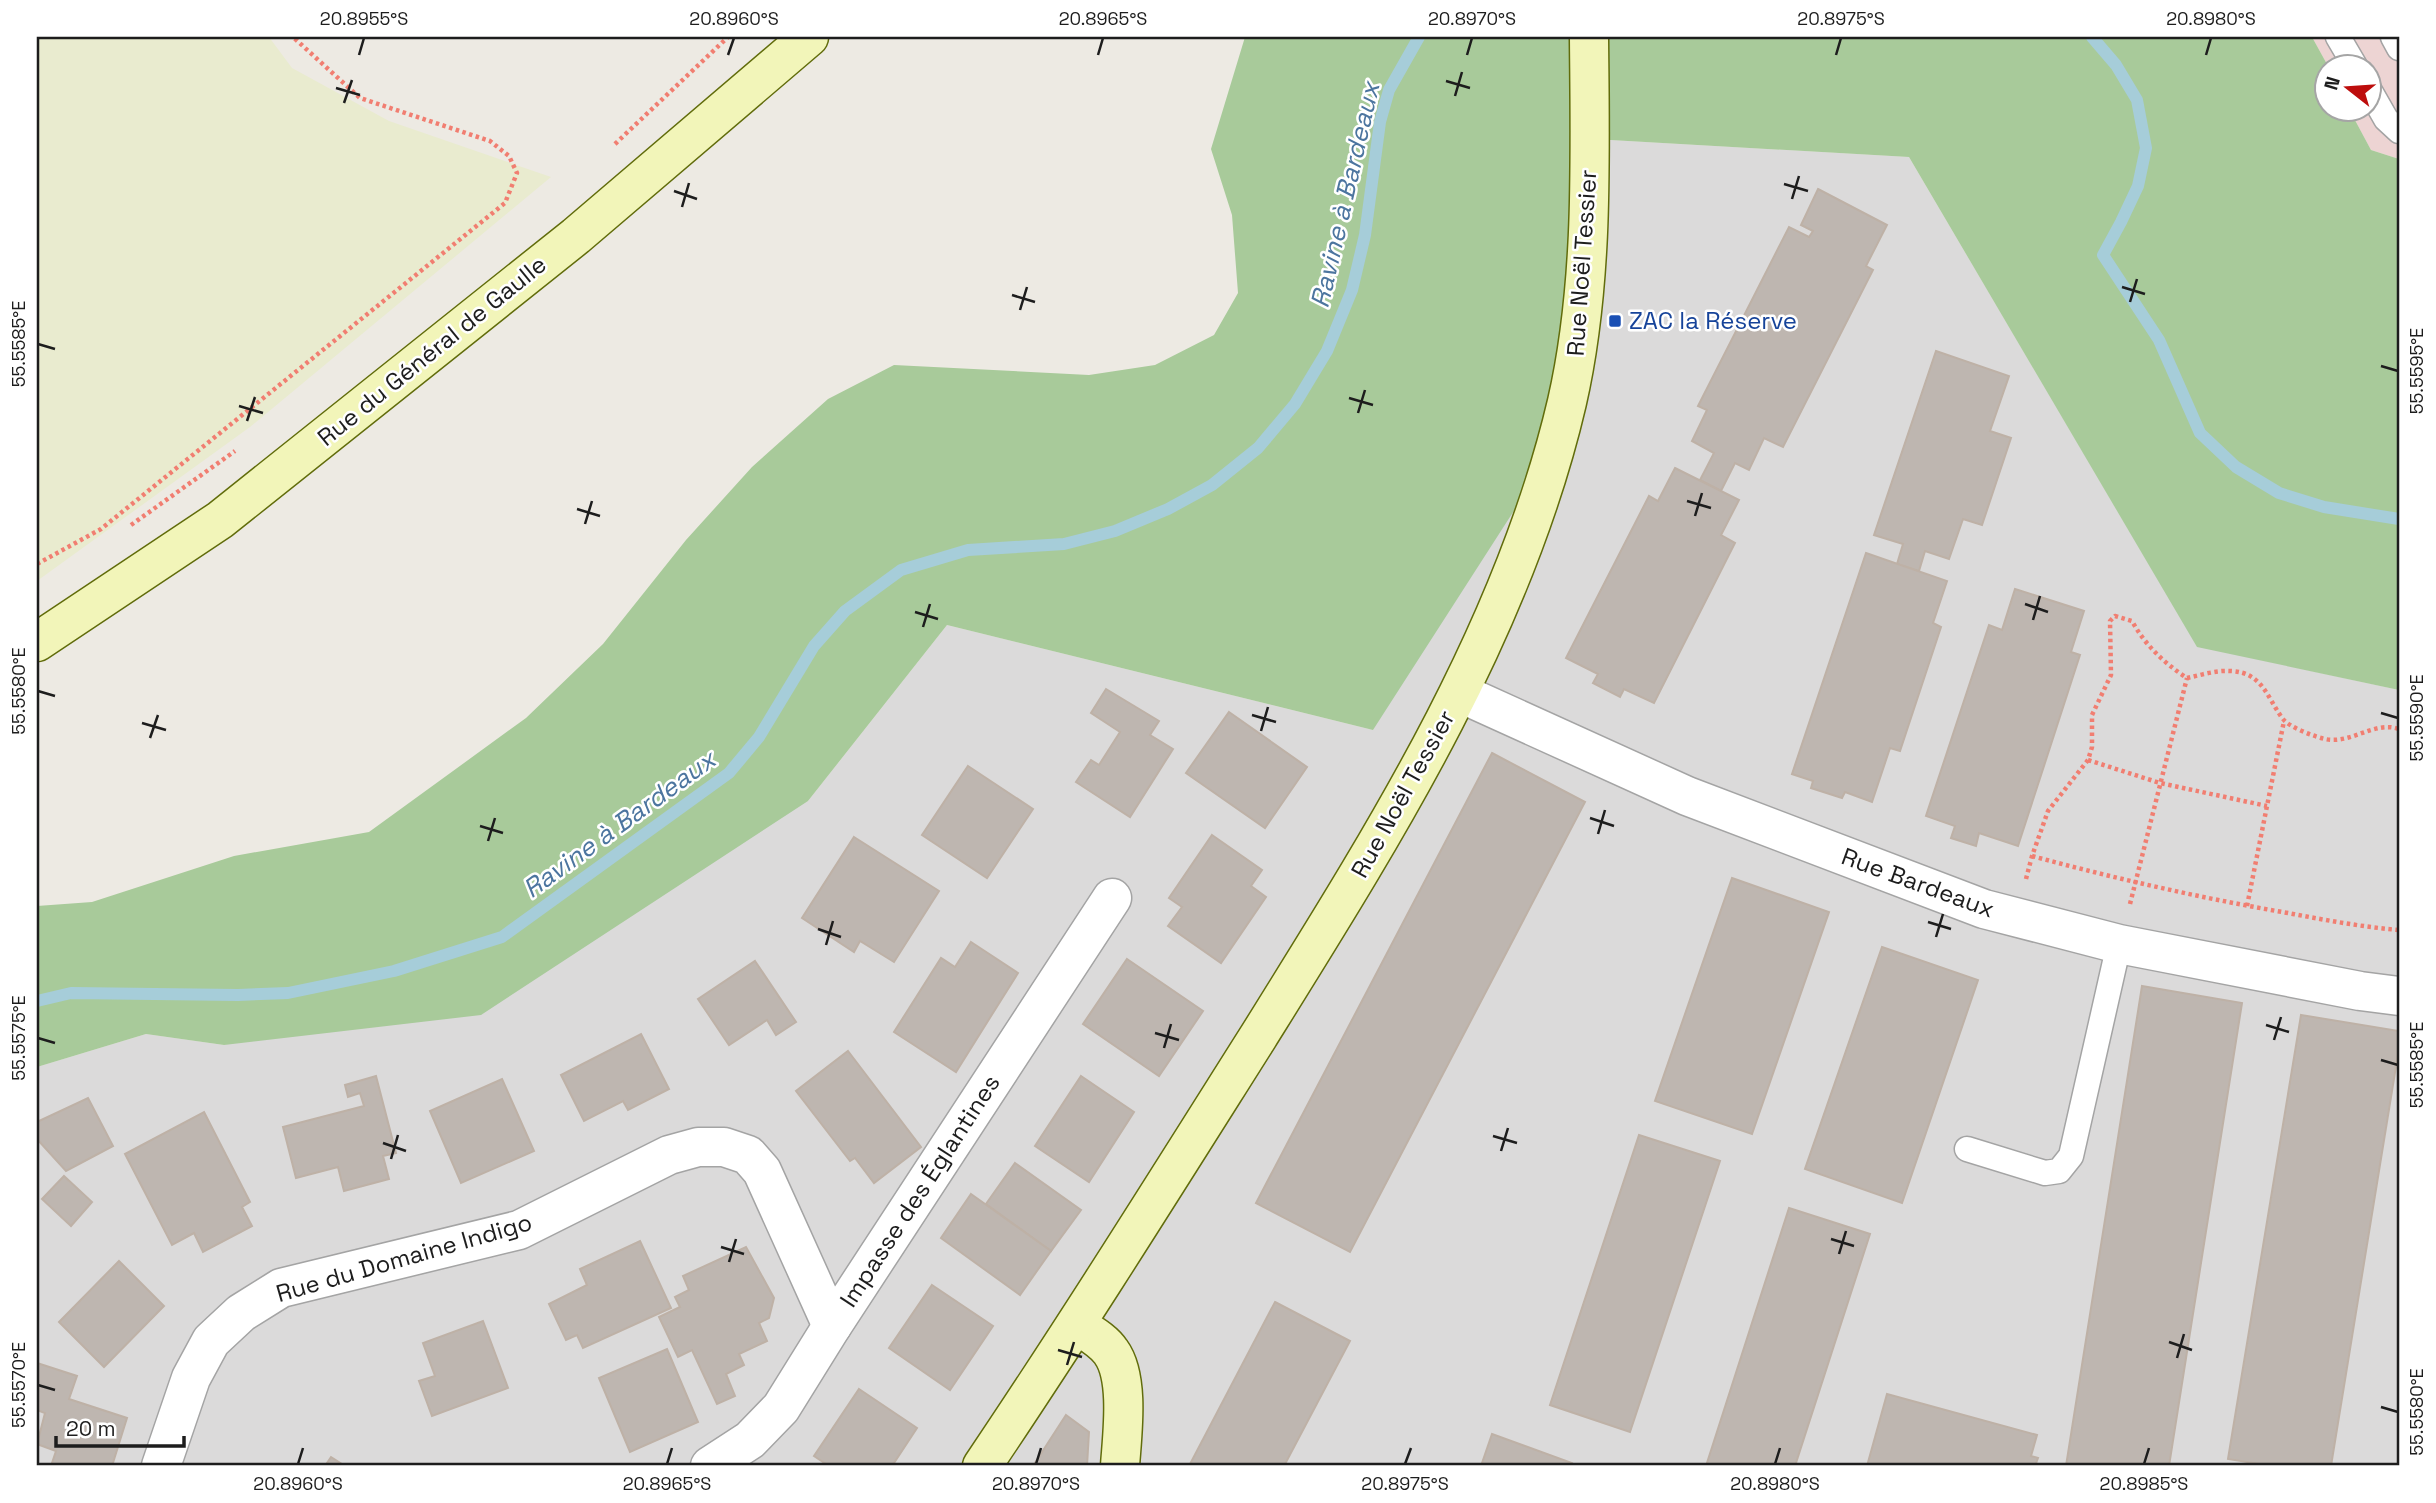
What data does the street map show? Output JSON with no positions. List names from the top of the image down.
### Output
{
  "streets": {
    "street": [
      "Rue Noël Tessier",
      "Rue du Général de Gaulle",
      "Rue Bardeaux",
      "Impasse des Églantines",
      "Rue du Domaine Indigo"
    ]
  },
  "crossings": [
    ["Rue Noël Tessier", "Rue Bardeaux"],
    ["Impasse des Églantines", "Rue du Domaine Indigo"]
  ],
  "water": ["Ravine à Bardeaux"],
  "places": {
    "transit": ["ZAC la Réserve"]
  },
  "scale_bar": "20 m",
  "north": "left",
  "coordinates": [
    "20.8955°S",
    "20.8960°S",
    "20.8965°S",
    "20.8970°S",
    "20.8975°S",
    "20.8980°S",
    "55.5585°E",
    "55.5595°E",
    "55.5580°E",
    "55.5590°E",
    "55.5575°E",
    "55.5570°E",
    "20.8985°S"
  ]
}
